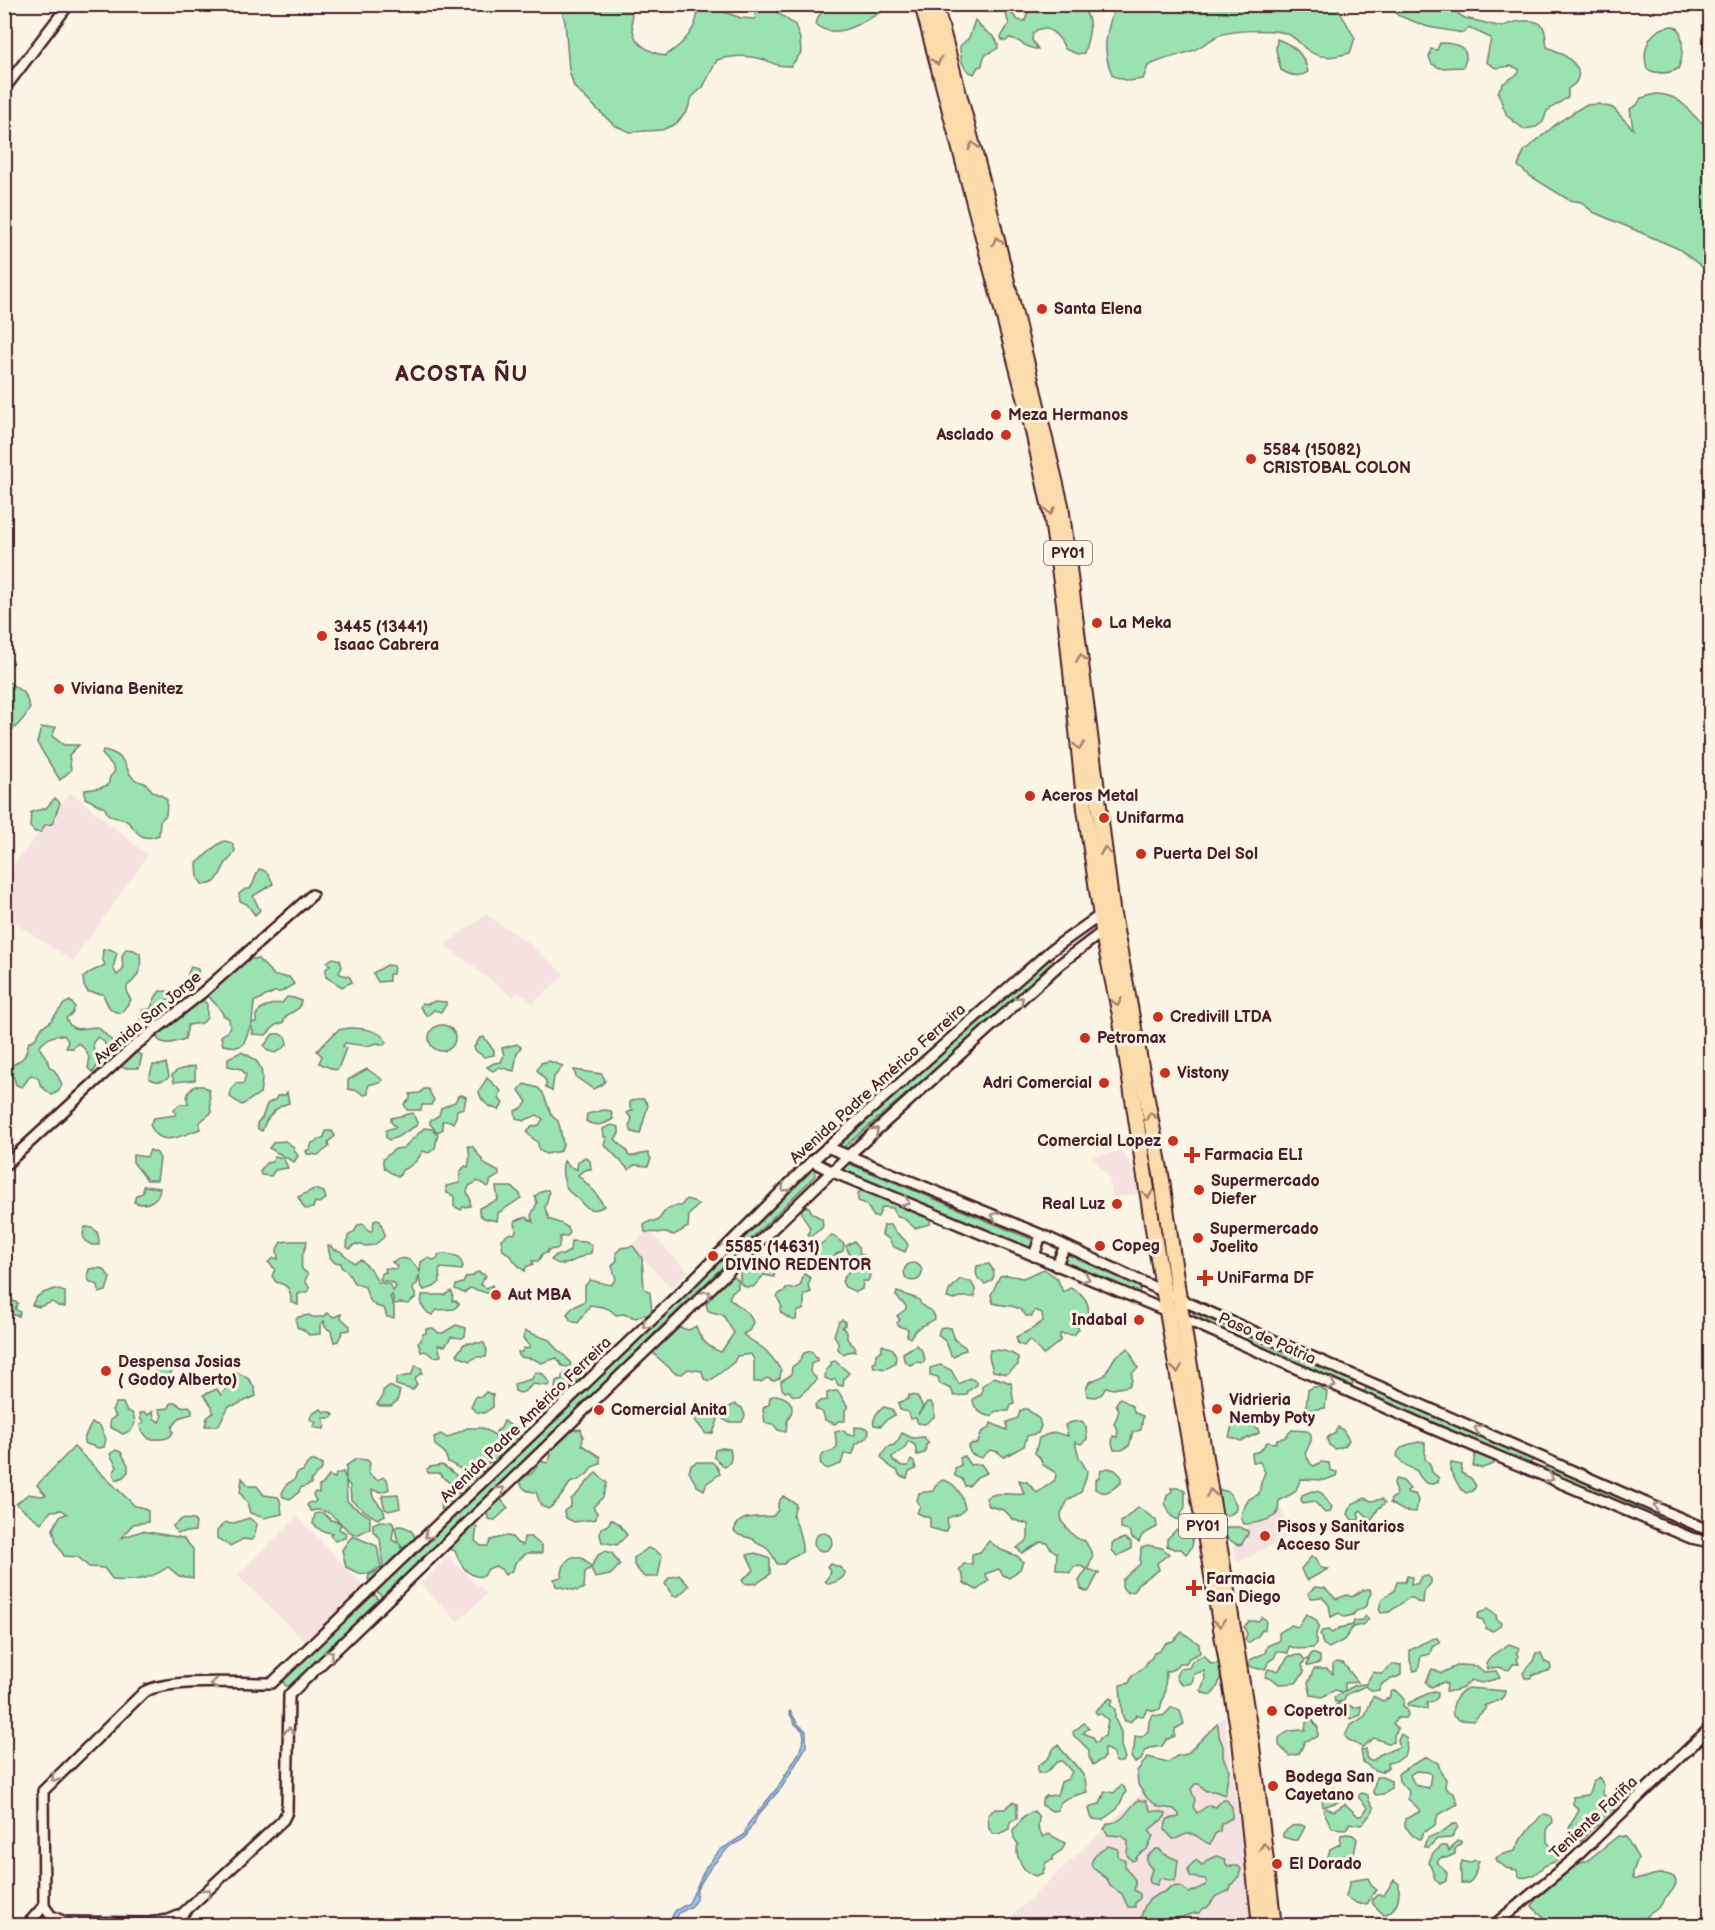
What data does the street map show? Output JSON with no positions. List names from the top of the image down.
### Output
{
  "streets": {
    "highway": ["PY01"],
    "street": [
      "Avenida San Jorge",
      "Avenida Padre Américo Ferreira",
      "Paso de Patria",
      "Teniente Fariña"
    ]
  },
  "crossings": [
    ["PY01", "Avenida Padre Américo Ferreira"],
    ["PY01", "Paso de Patria"],
    ["Avenida Padre Américo Ferreira", "Paso de Patria"]
  ],
  "districts": ["ACOSTA ÑU"],
  "places": {
    "other": [
      "Santa Elena",
      "Meza Hermanos",
      "Asclado",
      "5584 (15082) CRISTOBAL COLON",
      "La Meka",
      "3445 (13441) Isaac Cabrera",
      "Viviana Benitez",
      "Aceros Metal",
      "Unifarma",
      "Puerta Del Sol",
      "Credivill LTDA",
      "Petromax",
      "Vistony",
      "Adri Comercial",
      "Comercial Lopez",
      "Supermercado Diefer",
      "Real Luz",
      "Supermercado Joelito",
      "Copeg",
      "5585 (14631) DIVINO REDENTOR",
      "Aut MBA",
      "Indabal",
      "Despensa Josias ( Godoy Alberto)",
      "Vidrieria Nemby Poty",
      "Comercial Anita",
      "Pisos y Sanitarios Acceso Sur",
      "Copetrol",
      "Bodega San Cayetano",
      "El Dorado"
    ],
    "health": ["Farmacia ELI", "UniFarma DF", "Farmacia San Diego"]
  }
}
